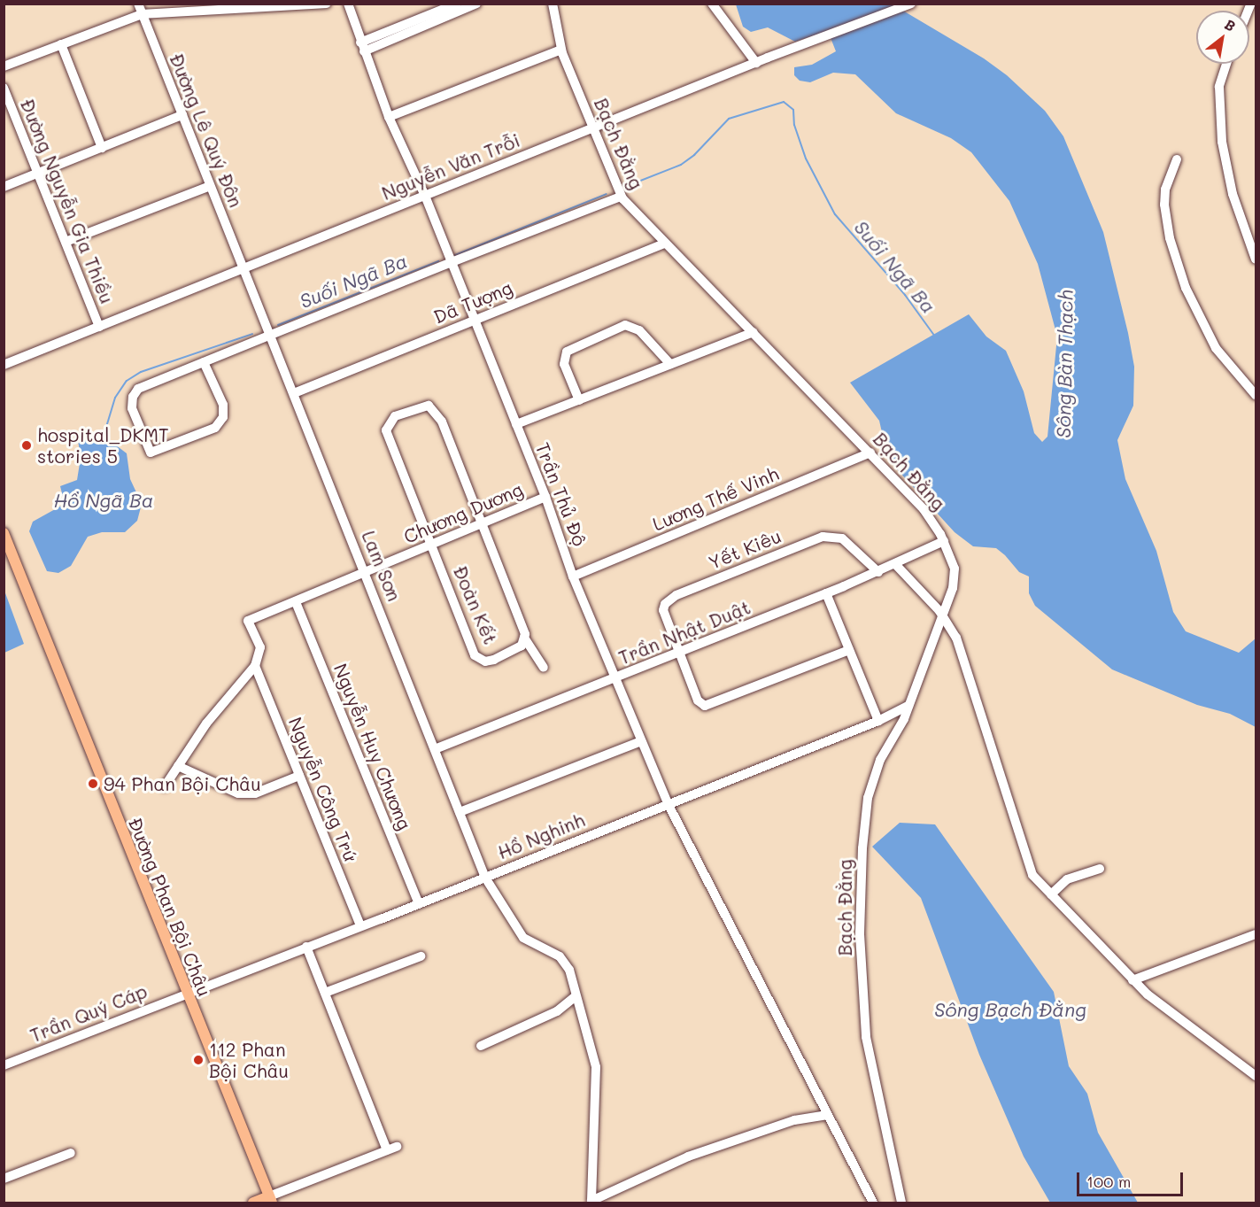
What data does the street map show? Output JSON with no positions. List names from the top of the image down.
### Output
{
  "streets": {
    "main road": ["Đường Phan Bội Châu"],
    "street": [
      "Đường Lê Quý Đôn",
      "Bạch Đằng",
      "Nguyễn Văn Trỗi",
      "Đường Nguyễn Gia Thiều",
      "Dã Tượng",
      "Trần Thủ Độ",
      "Lương Thế Vinh",
      "Chương Dương",
      "Yết Kiêu",
      "Lam Sơn",
      "Đoàn Kết",
      "Trần Nhật Duật",
      "Nguyễn Huy Chương",
      "Nguyễn Công Trứ",
      "Hồ Nghinh",
      "Trần Quý Cáp"
    ]
  },
  "crossings": [
    ["Đường Lê Quý Đôn", "Nguyễn Văn Trỗi"],
    ["Đường Lê Quý Đôn", "Lam Sơn"],
    ["Bạch Đằng", "Nguyễn Văn Trỗi"],
    ["Bạch Đằng", "Dã Tượng"],
    ["Bạch Đằng", "Lương Thế Vinh"],
    ["Bạch Đằng", "Trần Nhật Duật"],
    ["Bạch Đằng", "Hồ Nghinh"],
    ["Nguyễn Văn Trỗi", "Đường Nguyễn Gia Thiều"],
    ["Nguyễn Văn Trỗi", "Trần Thủ Độ"],
    ["Nguyễn Văn Trỗi", "Lam Sơn"],
    ["Dã Tượng", "Trần Thủ Độ"],
    ["Dã Tượng", "Lam Sơn"],
    ["Trần Thủ Độ", "Lương Thế Vinh"],
    ["Trần Thủ Độ", "Chương Dương"],
    ["Trần Thủ Độ", "Trần Nhật Duật"],
    ["Trần Thủ Độ", "Hồ Nghinh"],
    ["Chương Dương", "Lam Sơn"],
    ["Chương Dương", "Đoàn Kết"],
    ["Chương Dương", "Nguyễn Huy Chương"],
    ["Chương Dương", "Nguyễn Công Trứ"],
    ["Yết Kiêu", "Trần Nhật Duật"],
    ["Lam Sơn", "Trần Nhật Duật"],
    ["Lam Sơn", "Hồ Nghinh"],
    ["Nguyễn Huy Chương", "Hồ Nghinh"],
    ["Nguyễn Công Trứ", "Hồ Nghinh"],
    ["Hồ Nghinh", "Đường Phan Bội Châu"],
    ["Hồ Nghinh", "Trần Quý Cáp"],
    ["Đường Phan Bội Châu", "Trần Quý Cáp"]
  ],
  "water": [
    "Suối Ngã Ba",
    "Sông Bàn Thạch",
    "Hồ Ngã Ba",
    "Sông Bạch Đằng"
  ],
  "places": ["hospital_DKMT stories 5", "94 Phan Bội Châu", "112 Phan Bội Châu"],
  "scale_bar": "100 m",
  "north": "top right"
}
